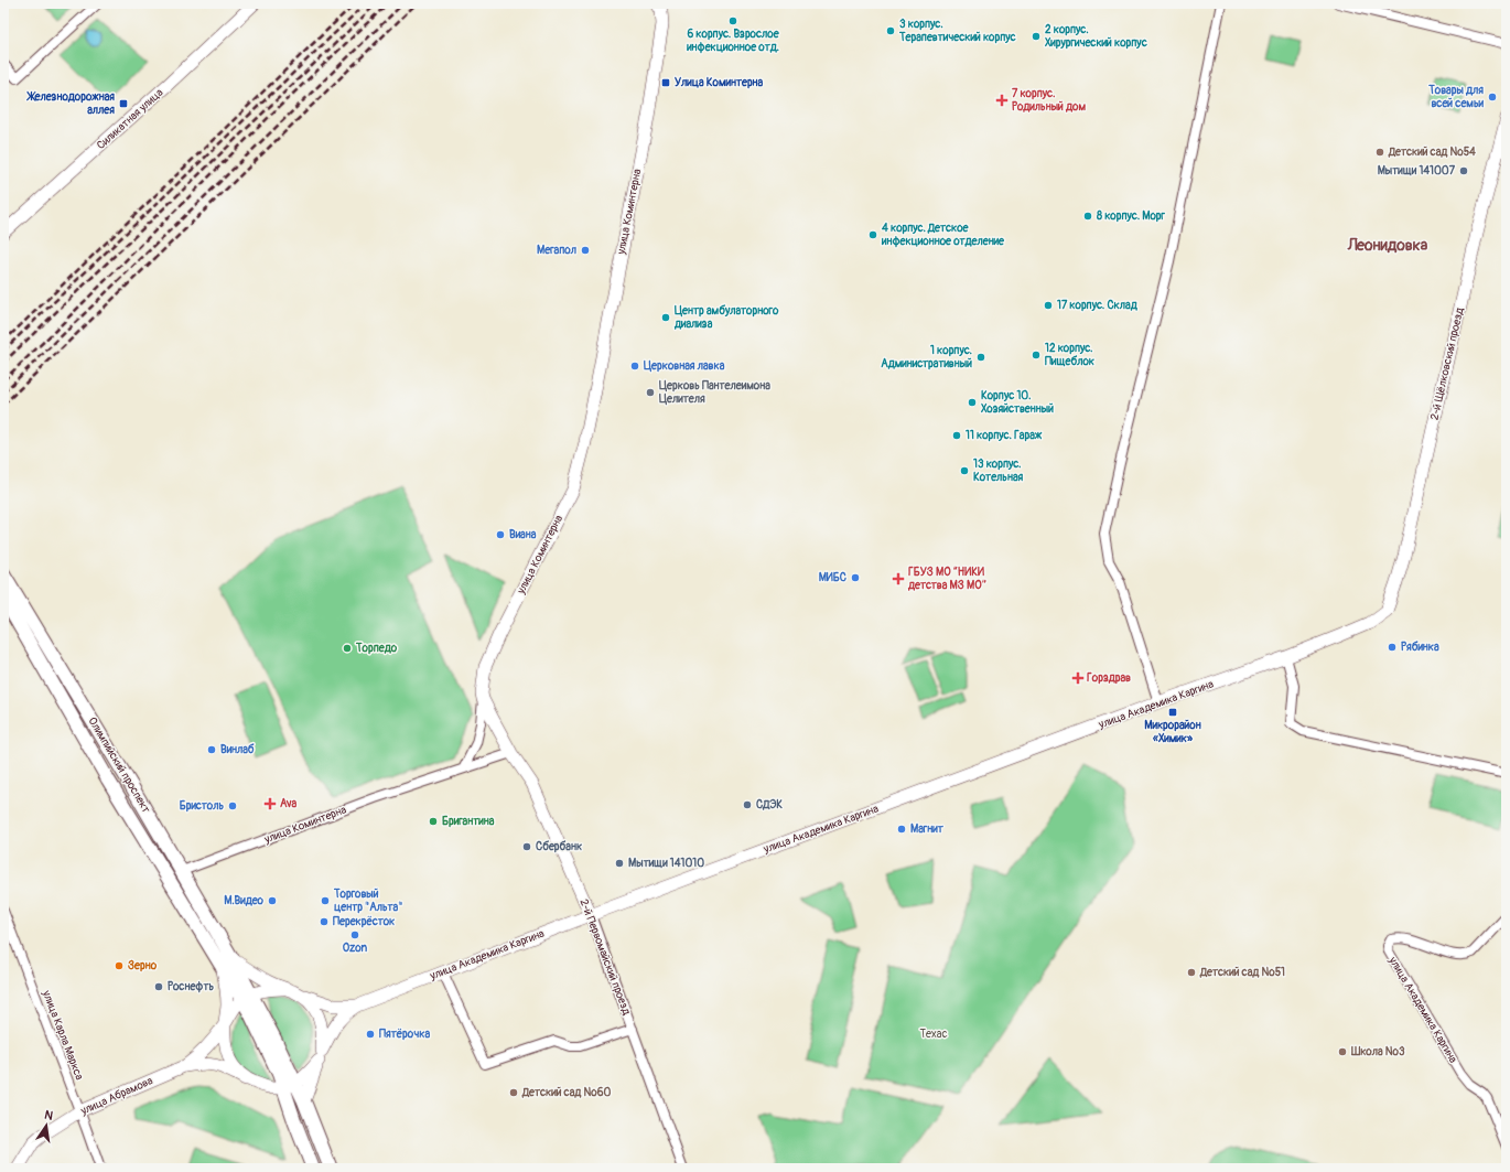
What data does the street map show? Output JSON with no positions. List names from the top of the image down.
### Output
{
  "streets": {
    "main road": ["Олимпийский проспект"],
    "street": [
      "Силикатная улица",
      "улица Коминтерна",
      "2-й Щёлковский проезд",
      "улица Академика Каргина",
      "2-й Первомайский проезд",
      "улица Карла Маркса",
      "улица Абрамова"
    ]
  },
  "crossings": [
    ["улица Коминтерна", "Олимпийский проспект"],
    ["улица Коминтерна", "2-й Первомайский проезд"],
    ["2-й Щёлковский проезд", "улица Академика Каргина"],
    ["улица Академика Каргина", "2-й Первомайский проезд"],
    ["улица Карла Маркса", "улица Абрамова"]
  ],
  "districts": ["Леонидовка"],
  "parks": ["Техас"],
  "places": {
    "other": [
      "6 корпус. Взрослое инфекционное отд.",
      "3 корпус. Терапевтический корпус",
      "2 корпус. Хирургический корпус",
      "Товары для всей семьи",
      "Детский сад №54",
      "Мытищи 141007",
      "8 корпус. Морг",
      "4 корпус. Детское инфекционное отделение",
      "Мегапол",
      "17 корпус. Склад",
      "Центр амбулаторного диализа",
      "12 корпус. Пищеблок",
      "1 корпус. Административный",
      "Церковная лавка",
      "Церковь Пантелеимона Целителя",
      "Корпус 10. Хозяйственный",
      "11 корпус. Гараж",
      "13 корпус. Котельная",
      "Виана",
      "МИБС",
      "Рябинка",
      "Торпедо",
      "Винлаб",
      "СДЭК",
      "Бристоль",
      "Бригантина",
      "Магнит",
      "Сбербанк",
      "Мытищи 141010",
      "М.Видео",
      "Торговый центр \"Альта\"",
      "Перекрёсток",
      "Ozon",
      "Зерно",
      "Детский сад №51",
      "Роснефть",
      "Пятёрочка",
      "Школа №3",
      "Детский сад №60"
    ],
    "transit": ["Улица Коминтерна", "Железнодорожная аллея", "Микрорайон «Химик»"],
    "health": [
      "7 корпус. Родильный дом",
      "ГБУЗ МО “НИКИ детства МЗ МО”",
      "Горздрав",
      "Ava"
    ]
  },
  "north": "top"
}
